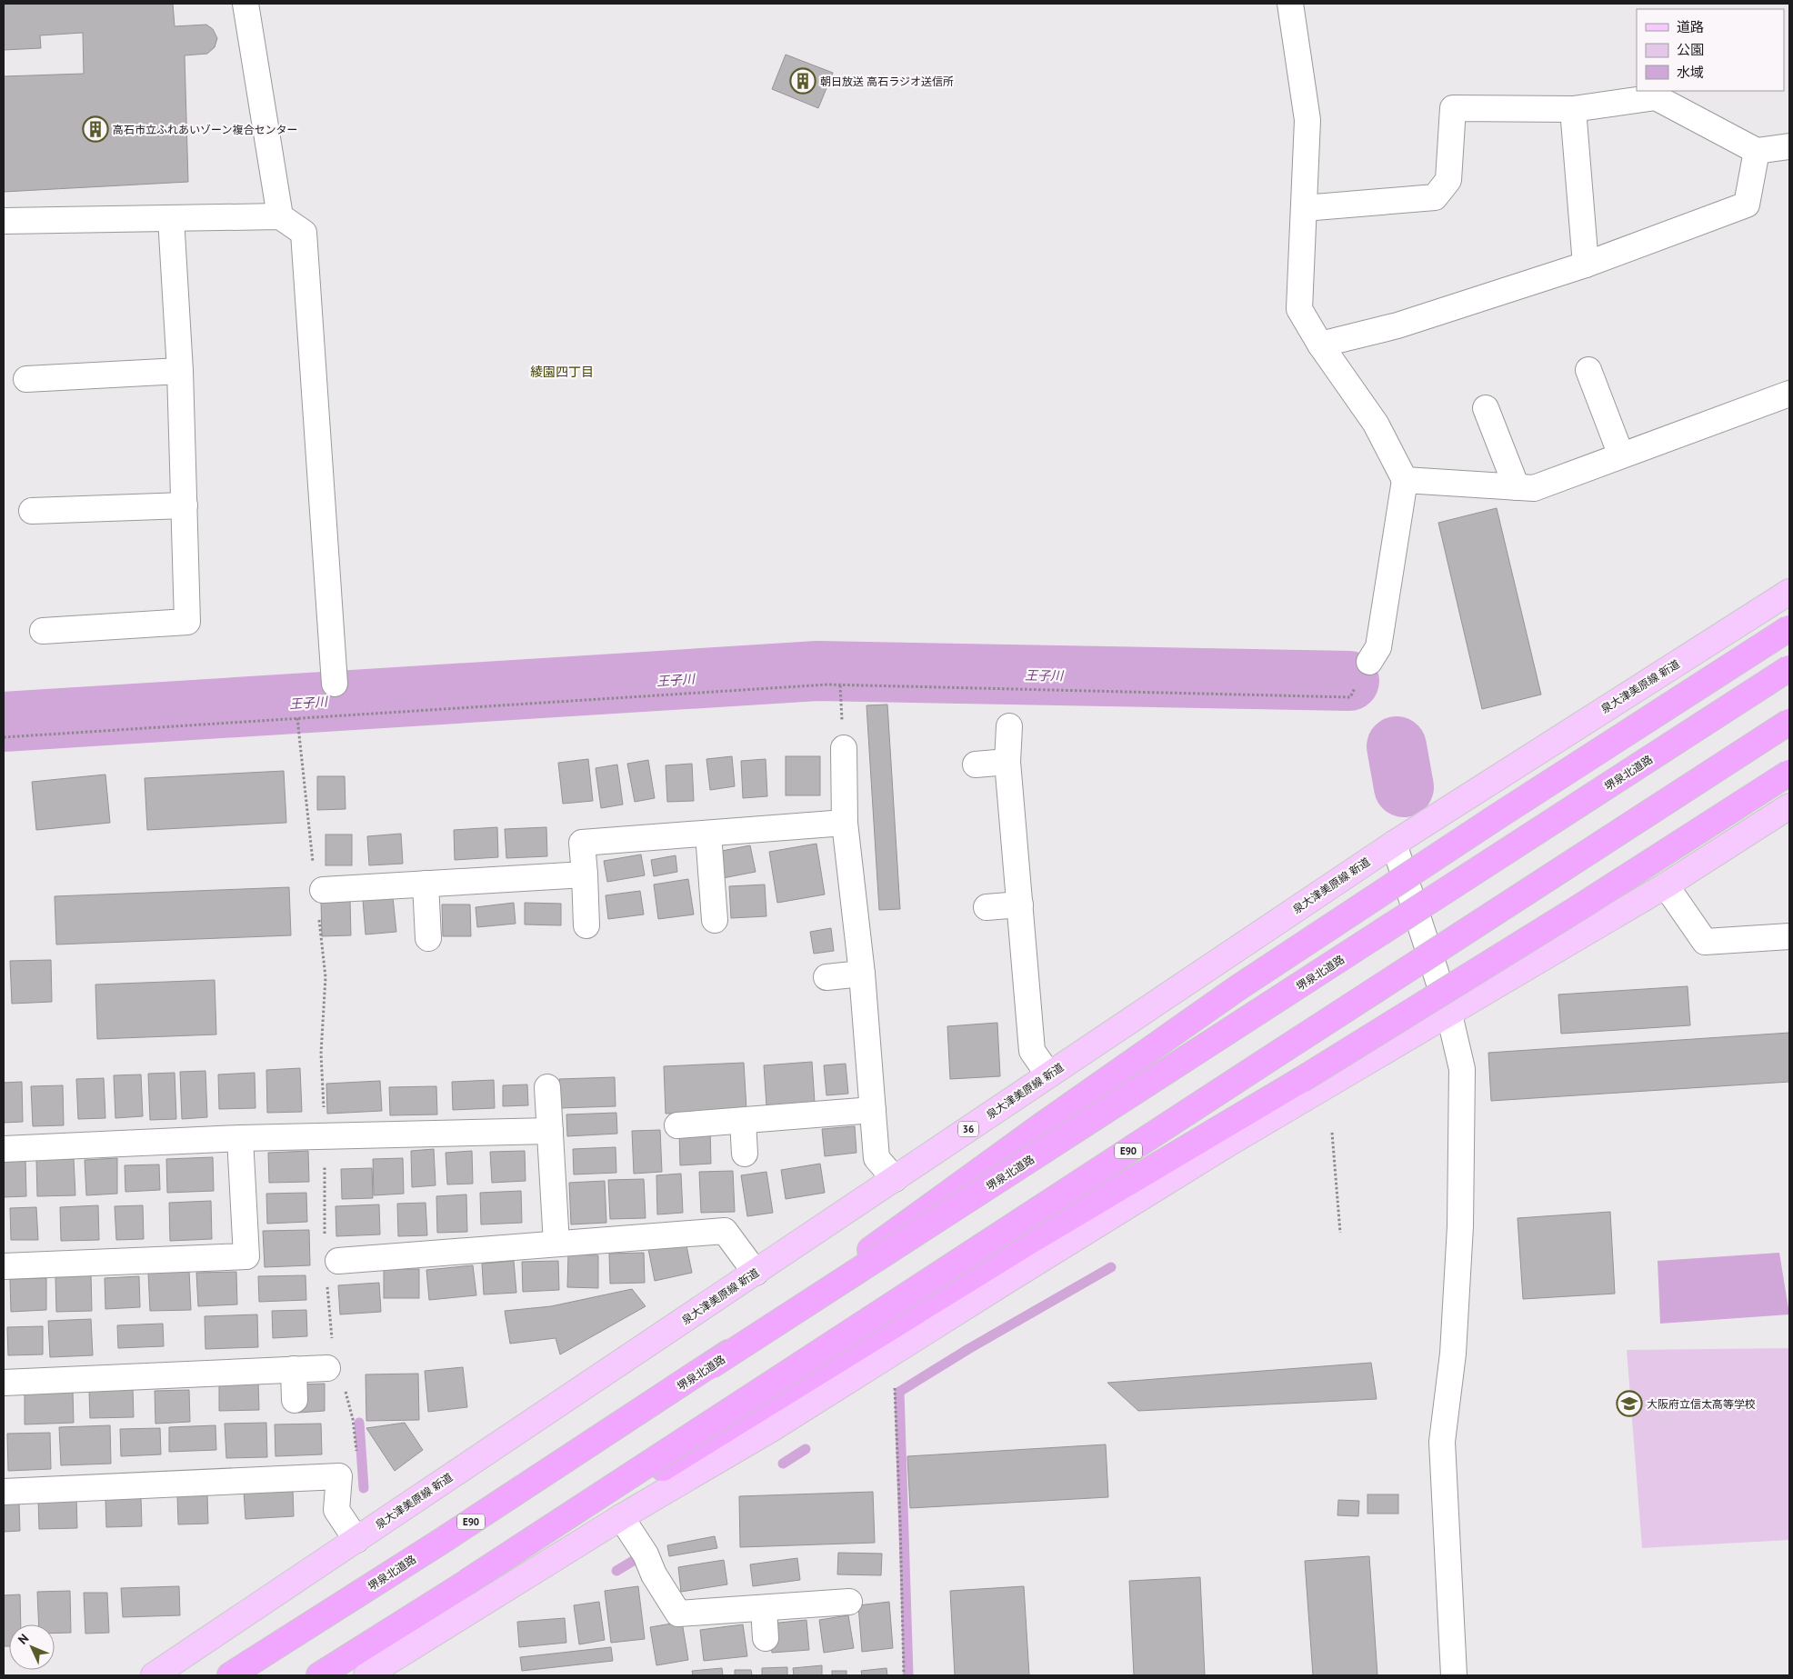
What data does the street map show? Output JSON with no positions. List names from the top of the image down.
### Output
{
  "streets": {
    "highway": ["堺泉北道路", "E90"],
    "main road": ["泉大津美原線 新道", "36"]
  },
  "districts": ["綾園四丁目"],
  "water": ["王子川"],
  "places": {
    "building": ["朝日放送 高石ラジオ送信所", "高石市立ふれあいゾーン複合センター"],
    "school or university": ["大阪府立信太高等学校"]
  },
  "legend": ["道路", "公園", "水域"],
  "north": "top left"
}
